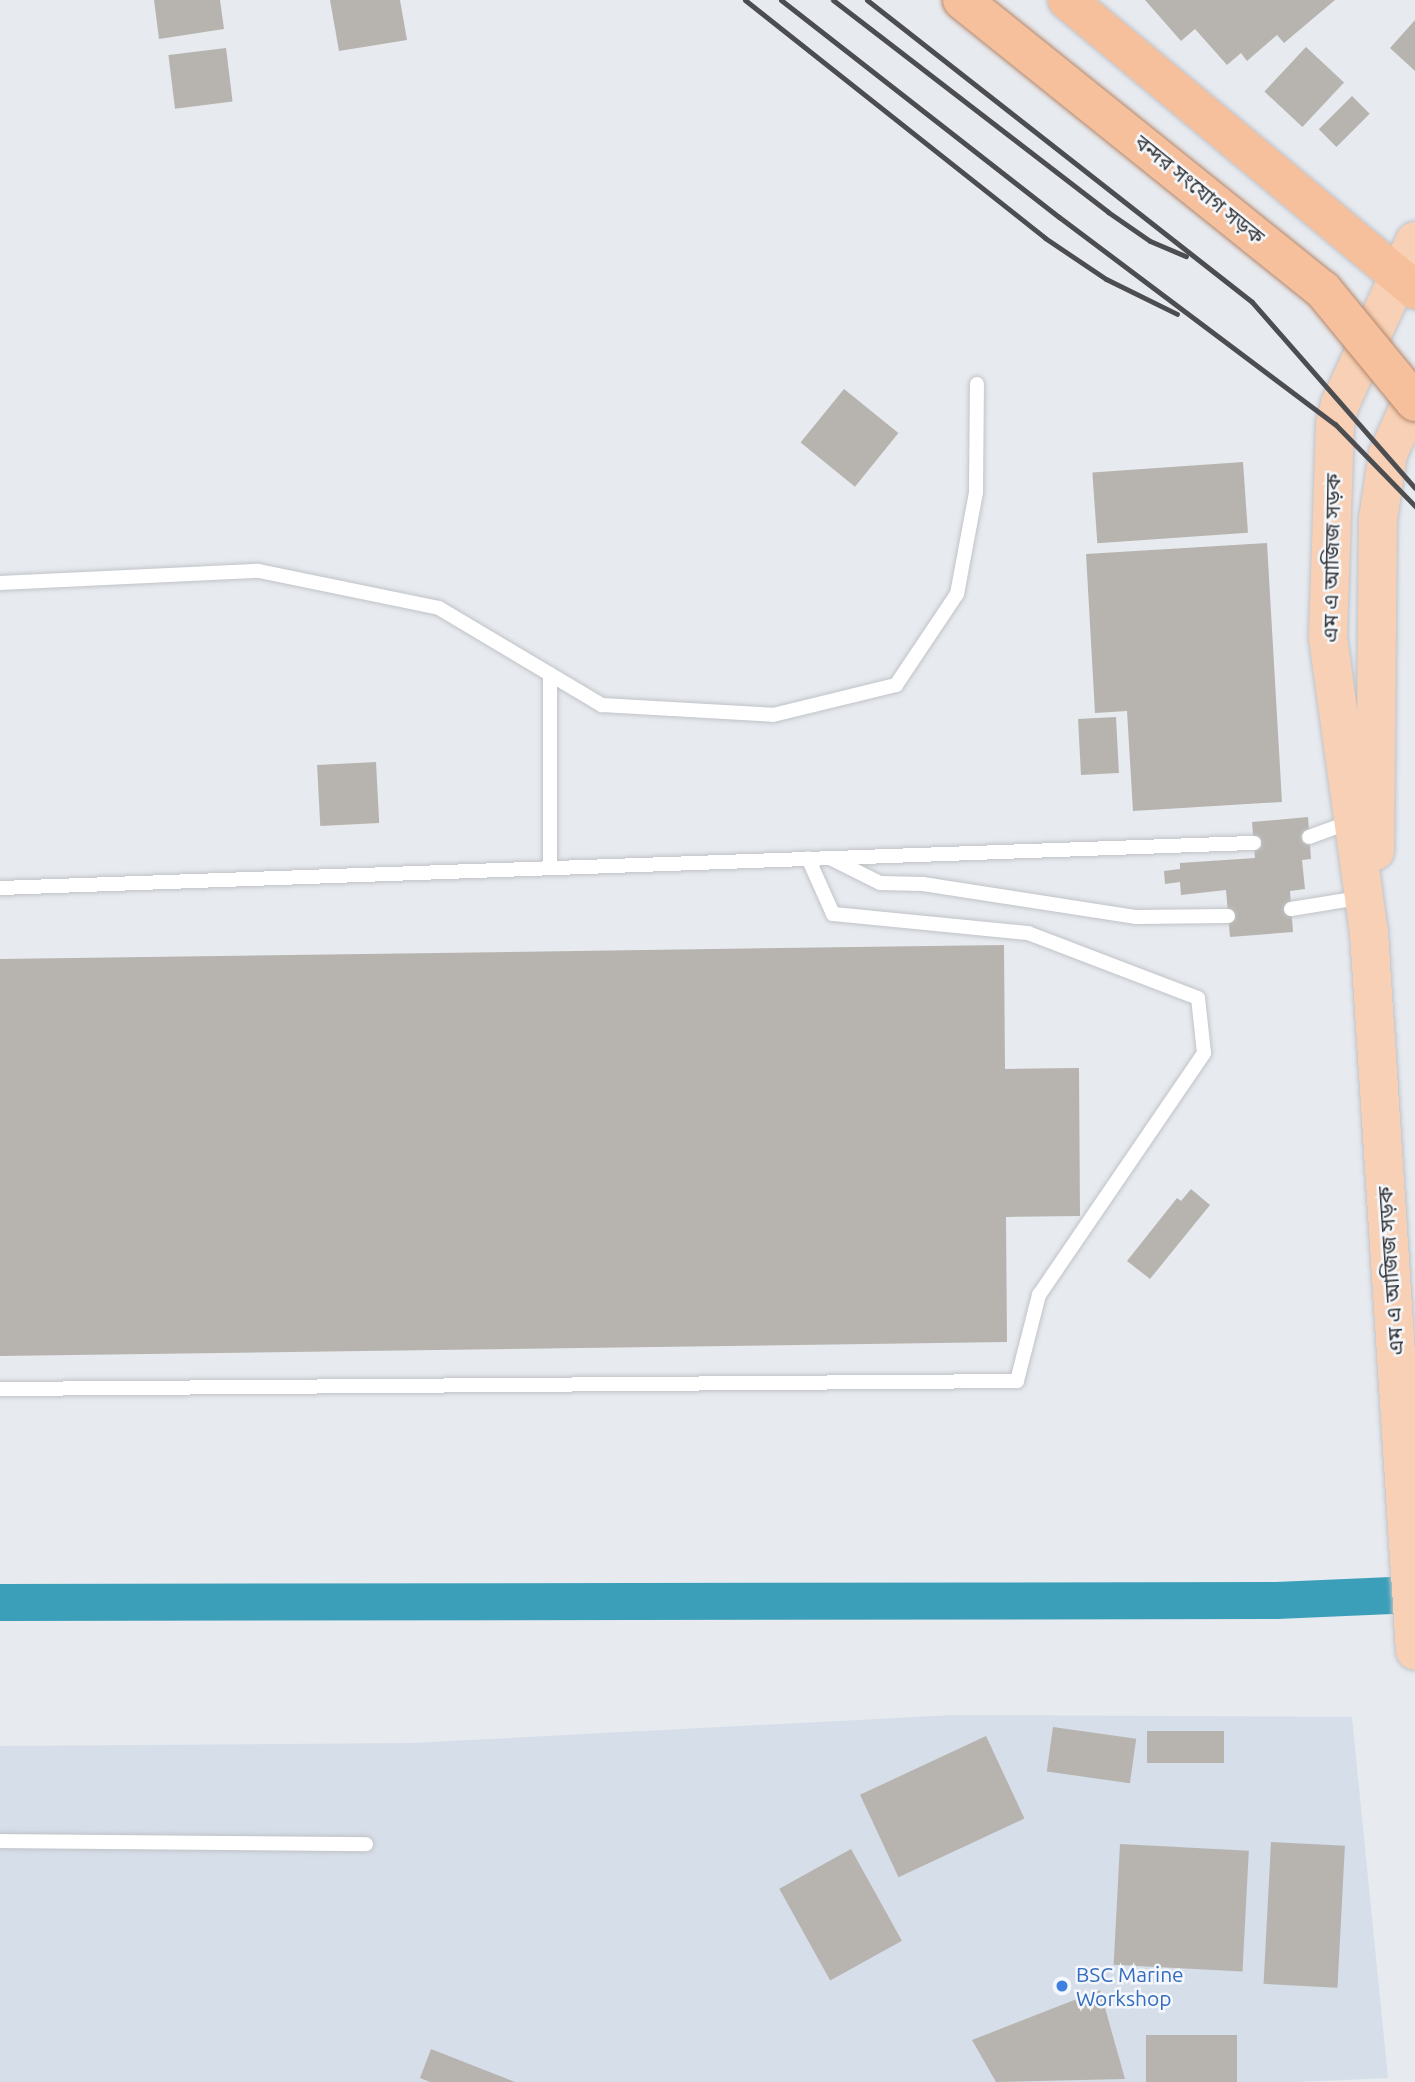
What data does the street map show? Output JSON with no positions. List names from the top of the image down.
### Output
{
  "streets": {
    "highway": ["বন্দর সংযোগ সড়ক"],
    "main road": ["এম এ আজিজ সড়ক"]
  },
  "places": ["BSC Marine Workshop"]
}
